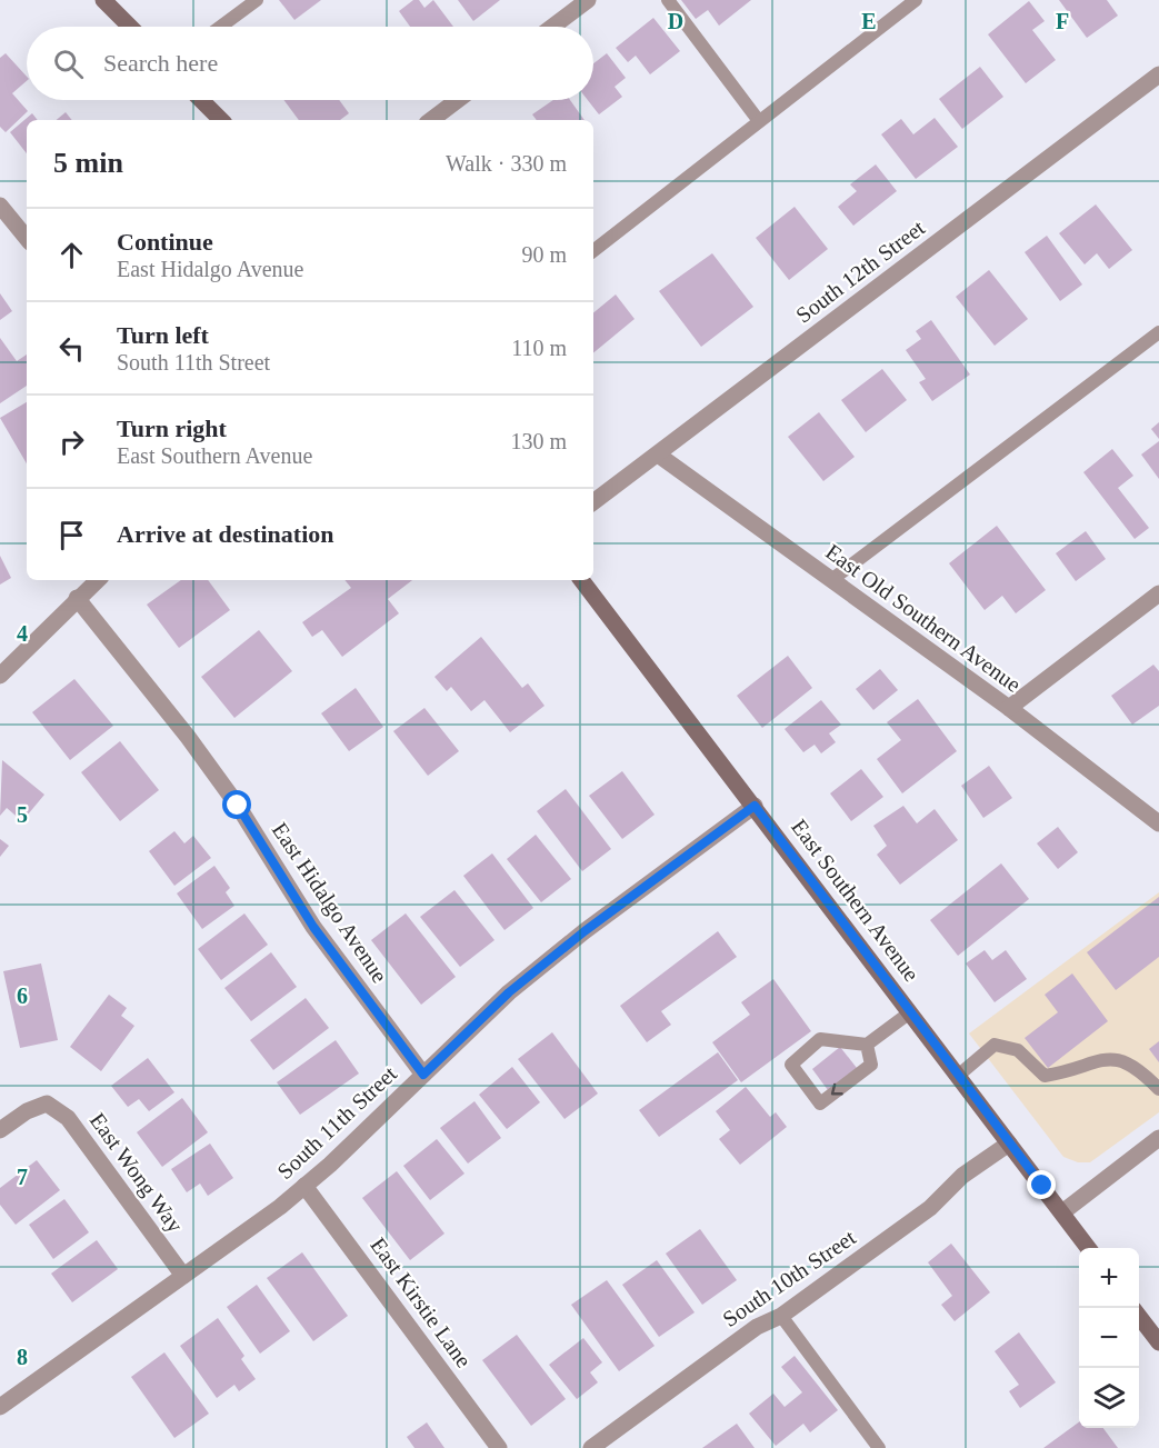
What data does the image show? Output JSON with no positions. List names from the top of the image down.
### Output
{
  "streets": {
    "main road": ["East Southern Avenue"],
    "street": [
      "South 12th Street",
      "East Old Southern Avenue",
      "East Hidalgo Avenue",
      "South 11th Street",
      "East Wong Way",
      "South 10th Street",
      "East Kirstie Lane"
    ]
  },
  "crossings": [
    ["South 12th Street", "East Old Southern Avenue"],
    ["East Southern Avenue", "South 11th Street"],
    ["East Southern Avenue", "South 10th Street"],
    ["East Hidalgo Avenue", "South 11th Street"],
    ["South 11th Street", "East Wong Way"],
    ["South 11th Street", "East Kirstie Lane"]
  ],
  "page": {
    "search": "Search here",
    "heading": ["5 min", "Walk · 330 m"],
    "list": [
      ["Continue", "East Hidalgo Avenue", "90 m"],
      ["Turn left", "South 11th Street", "110 m"],
      ["Turn right", "East Southern Avenue", "130 m"],
      "Arrive at destination"
    ],
    "map_buttons": ["+", "−"]
  },
  "grid": {
    "columns": ["D", "E", "F"],
    "rows": [
      "4",
      "5",
      "6",
      "7",
      "8"
    ]
  }
}
